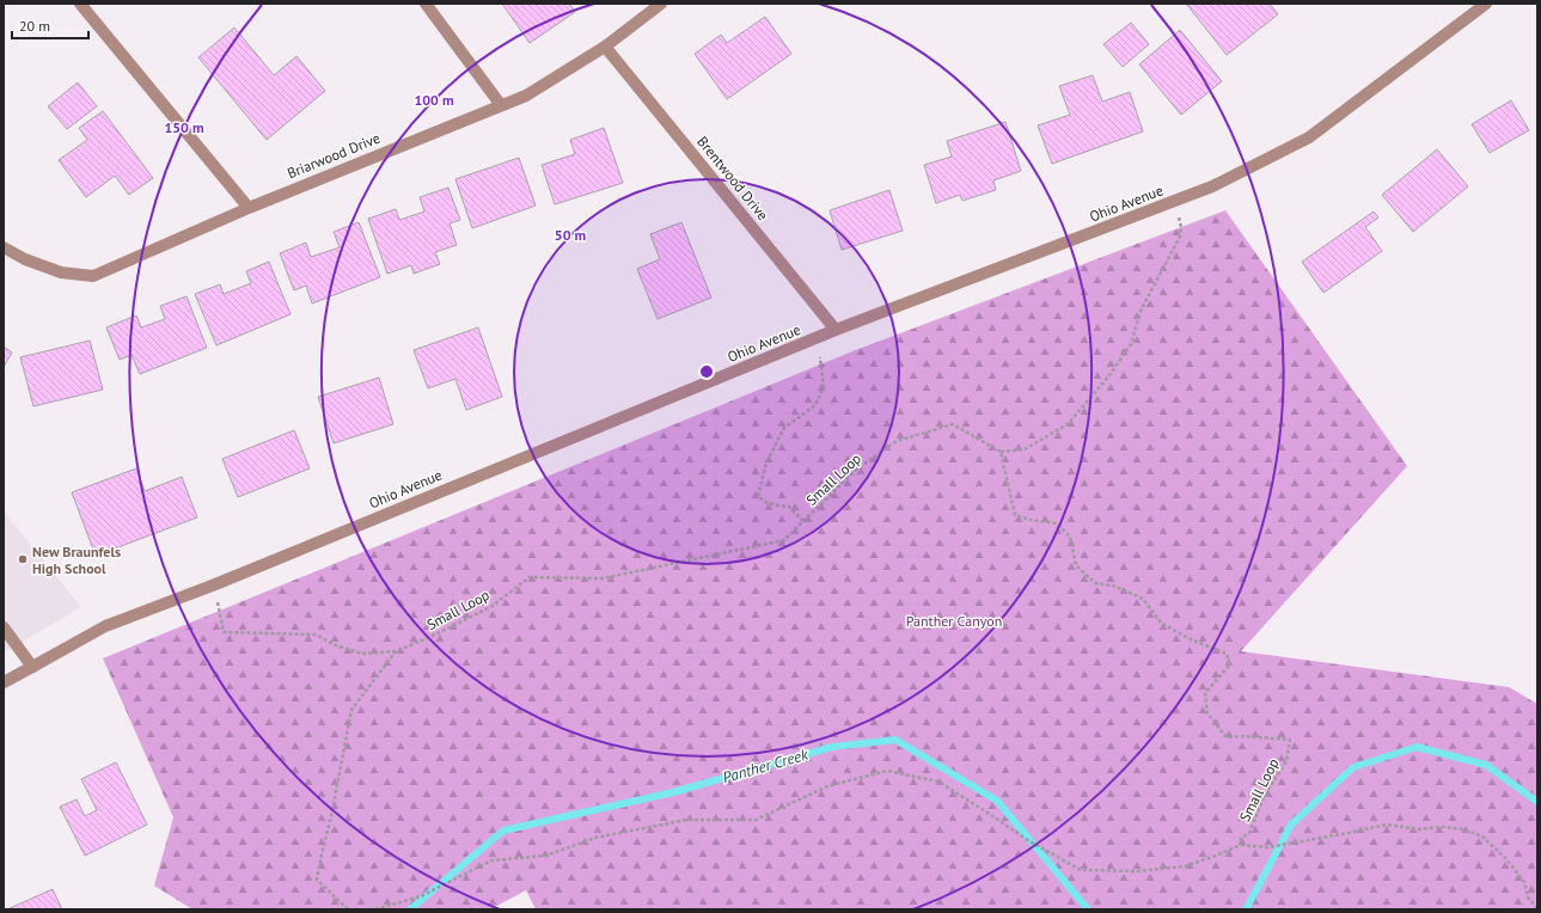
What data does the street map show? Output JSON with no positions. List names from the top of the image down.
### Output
{
  "streets": {
    "street": ["Briarwood Drive", "Brentwood Drive", "Ohio Avenue"],
    "path": ["Small Loop"]
  },
  "crossings": [
    ["Briarwood Drive", "Brentwood Drive"],
    ["Brentwood Drive", "Ohio Avenue"]
  ],
  "water": ["Panther Creek"],
  "parks": ["Panther Canyon"],
  "places": ["New Braunfels High School"],
  "scale_bar": "20 m",
  "rings": ["100 m", "150 m", "50 m"]
}
